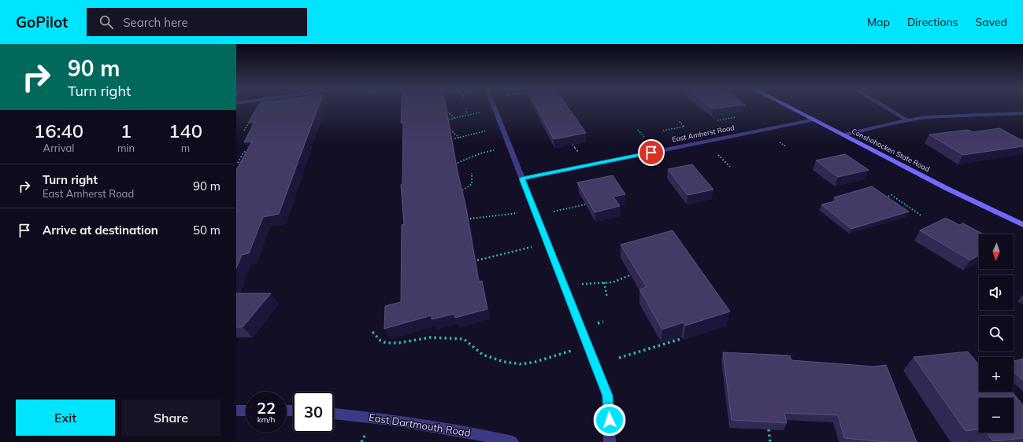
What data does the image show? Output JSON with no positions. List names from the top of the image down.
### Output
{
  "streets": {
    "main road": ["Conshohocken State Road"],
    "street": ["East Amherst Road", "East Dartmouth Road"]
  },
  "crossings": [
    ["East Amherst Road", "Conshohocken State Road"]
  ],
  "north": "bottom",
  "page": {
    "header": "GoPilot",
    "search": "Search here",
    "nav": ["Map", "Directions", "Saved"],
    "turn": ["90 m", "Turn right"],
    "eta": [
      "16:40",
      "Arrival",
      "1",
      "min",
      "140",
      "m"
    ],
    "list": [
      {
        "name": "Turn right",
        "note": "East Amherst Road",
        "value": "90 m"
      },
      {
        "name": "Arrive at destination",
        "value": "50 m"
      }
    ],
    "map_buttons": ["+", "−"],
    "speed": "22 km/h",
    "limit": "30",
    "buttons": ["Exit", "Share"]
  }
}
